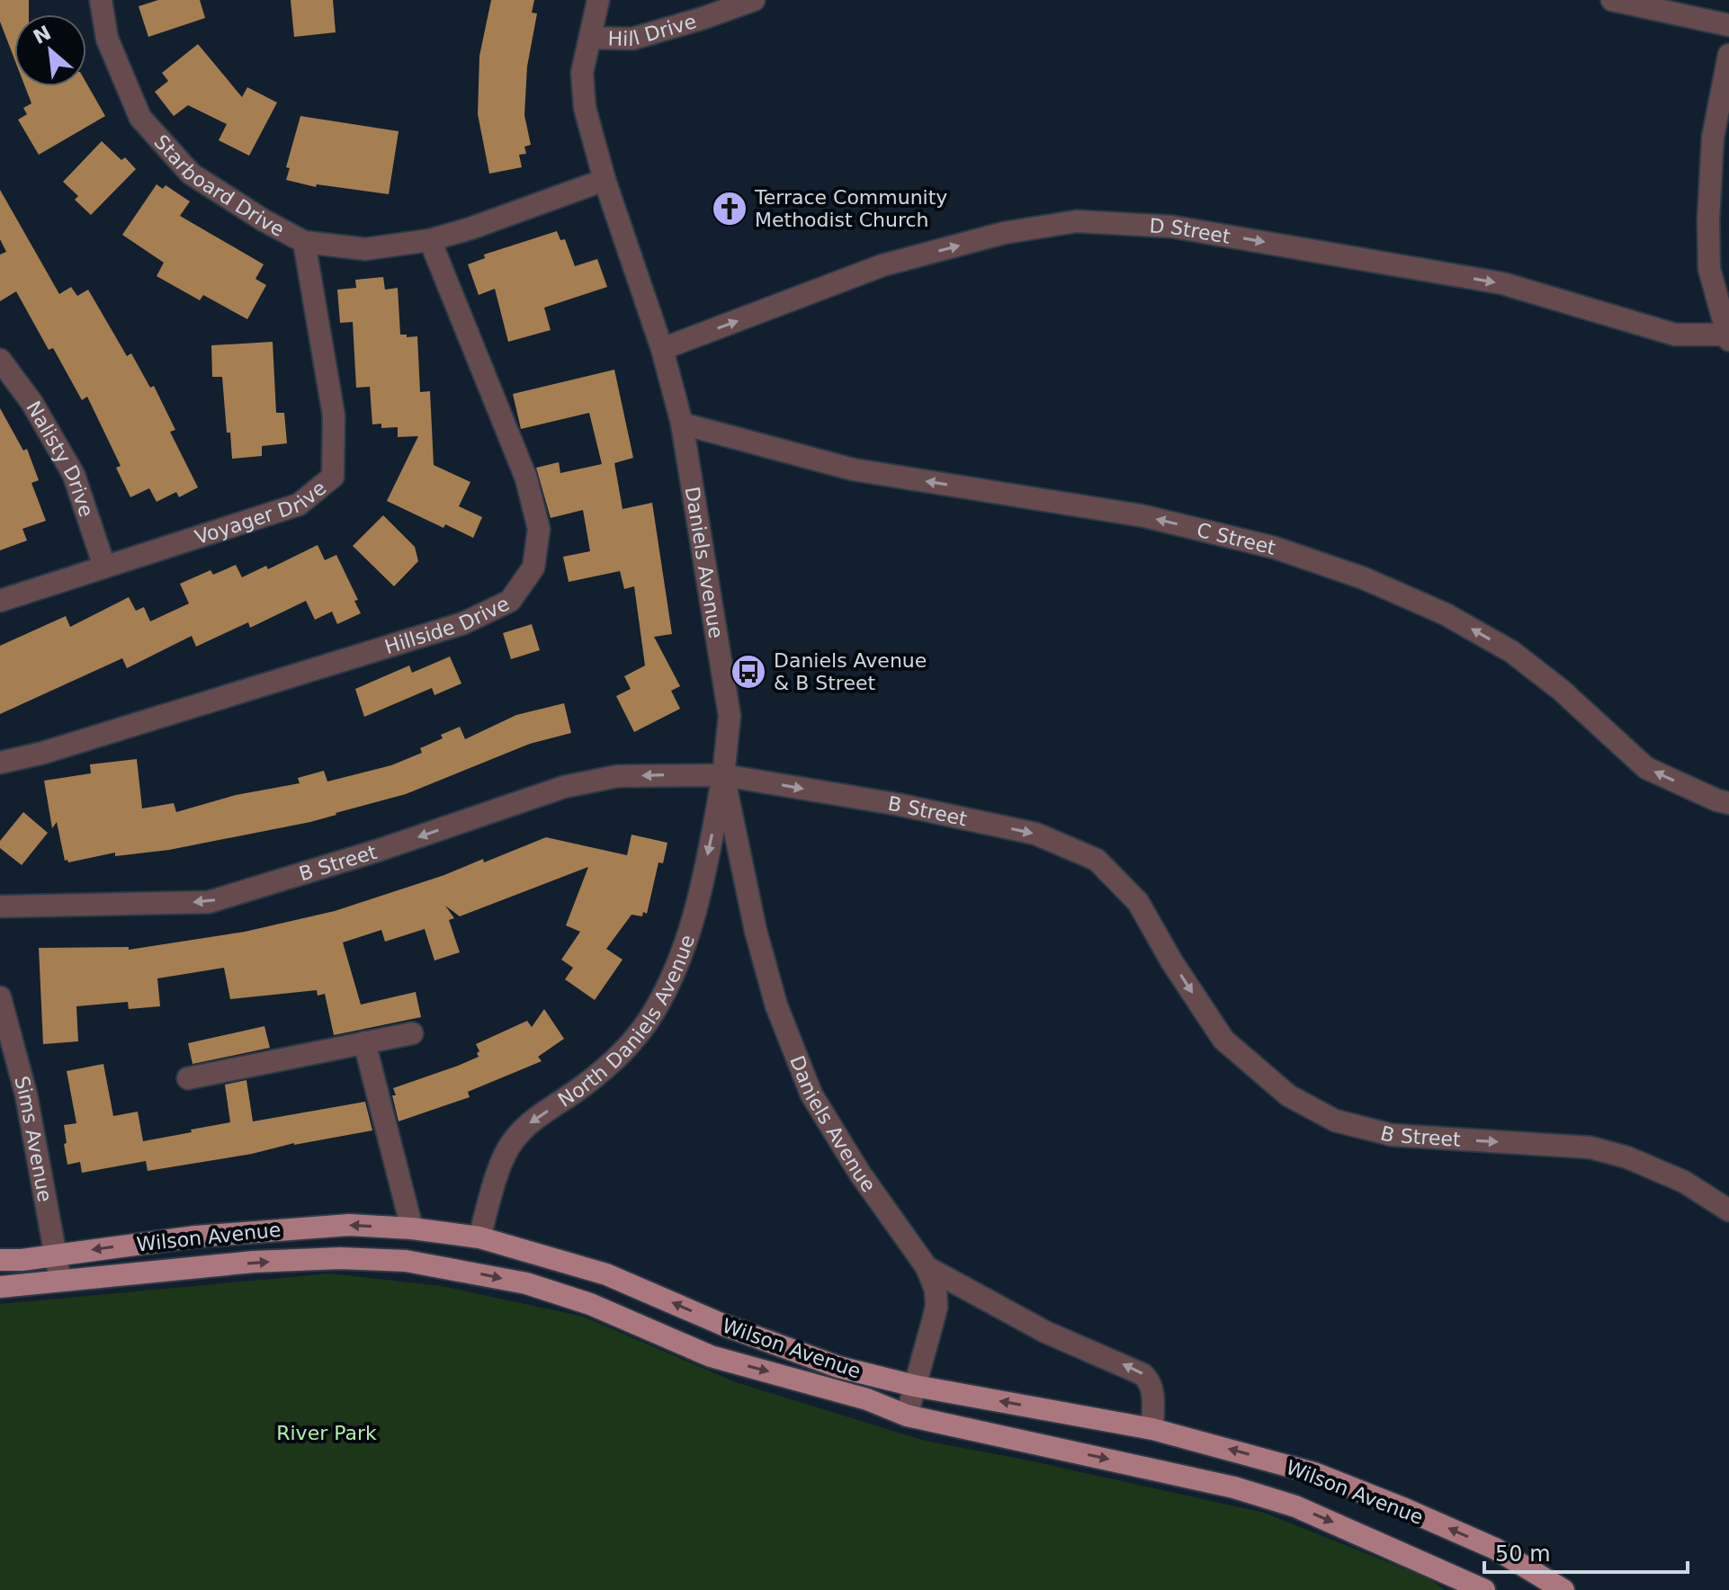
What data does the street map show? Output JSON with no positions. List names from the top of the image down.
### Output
{
  "streets": {
    "main road": ["Wilson Avenue"],
    "street": [
      "Hill Drive",
      "Starboard Drive",
      "D Street",
      "Nalisty Drive",
      "Voyager Drive",
      "C Street",
      "Daniels Avenue",
      "Hillside Drive",
      "B Street",
      "North Daniels Avenue",
      "Sims Avenue"
    ]
  },
  "crossings": [
    ["Hill Drive", "Daniels Avenue"],
    ["Starboard Drive", "Voyager Drive"],
    ["Starboard Drive", "Hillside Drive"],
    ["D Street", "Daniels Avenue"],
    ["Nalisty Drive", "Voyager Drive"],
    ["C Street", "Daniels Avenue"],
    ["Daniels Avenue", "B Street"],
    ["Daniels Avenue", "North Daniels Avenue"],
    ["Daniels Avenue", "Wilson Avenue"],
    ["B Street", "North Daniels Avenue"],
    ["North Daniels Avenue", "Wilson Avenue"],
    ["Sims Avenue", "Wilson Avenue"]
  ],
  "one_way": ["D Street", "C Street", "North Daniels Avenue"],
  "parks": ["River Park"],
  "places": {
    "church": ["Terrace Community Methodist Church"],
    "bus stop": ["Daniels Avenue & B Street"]
  },
  "scale_bar": "50 m",
  "north": "top left"
}
